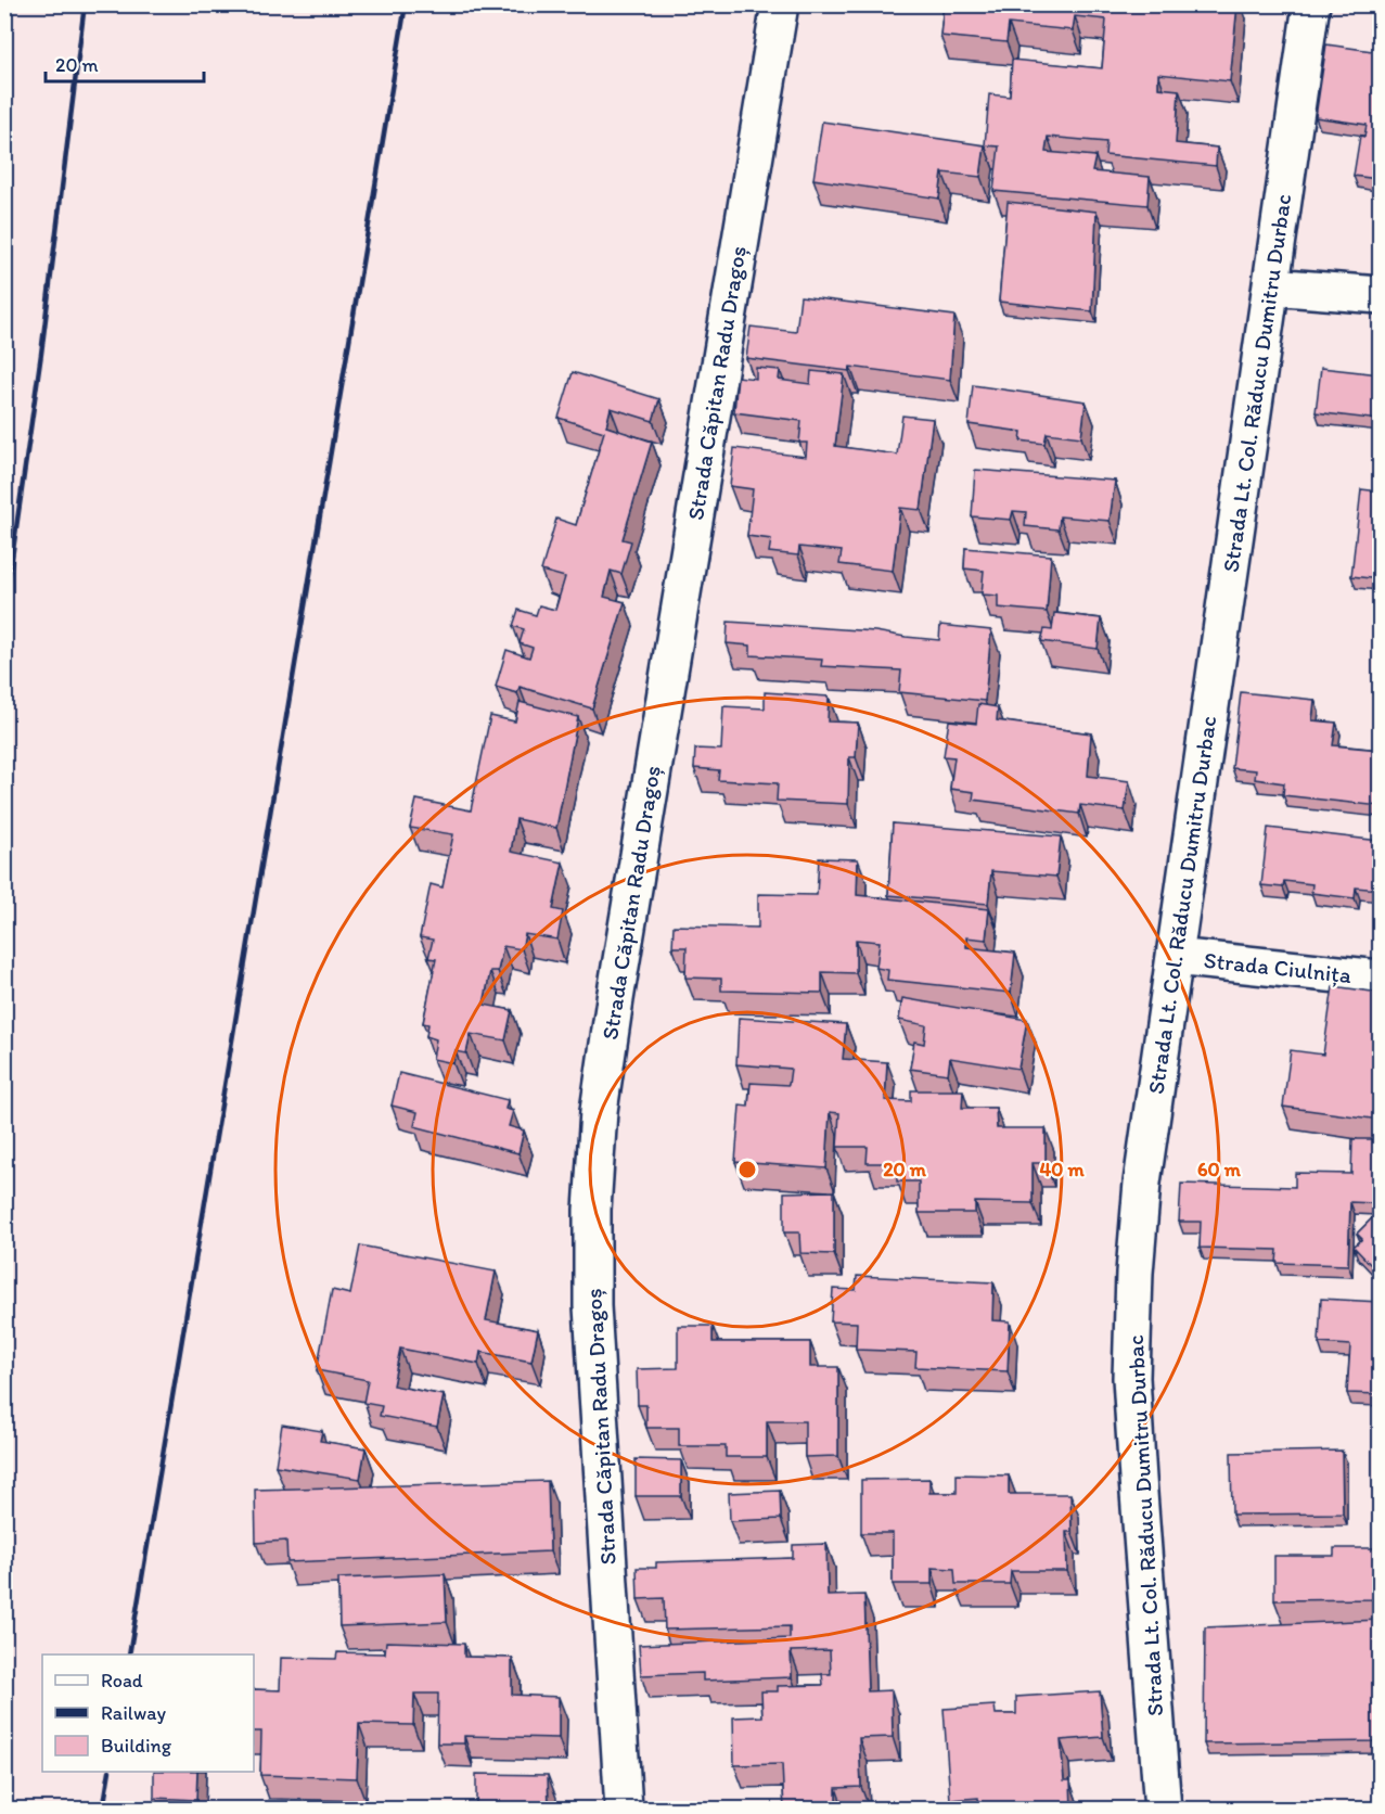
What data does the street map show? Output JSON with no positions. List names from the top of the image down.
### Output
{
  "streets": {
    "street": ["Strada Căpitan Radu Dragoș", "Strada Lt. Col. Răducu Dumitru Durbac", "Strada Ciulnița"]
  },
  "crossings": [
    ["Strada Lt. Col. Răducu Dumitru Durbac", "Strada Ciulnița"]
  ],
  "legend": ["Road", "Railway", "Building"],
  "scale_bar": "20 m",
  "rings": ["20 m", "40 m", "60 m"]
}
